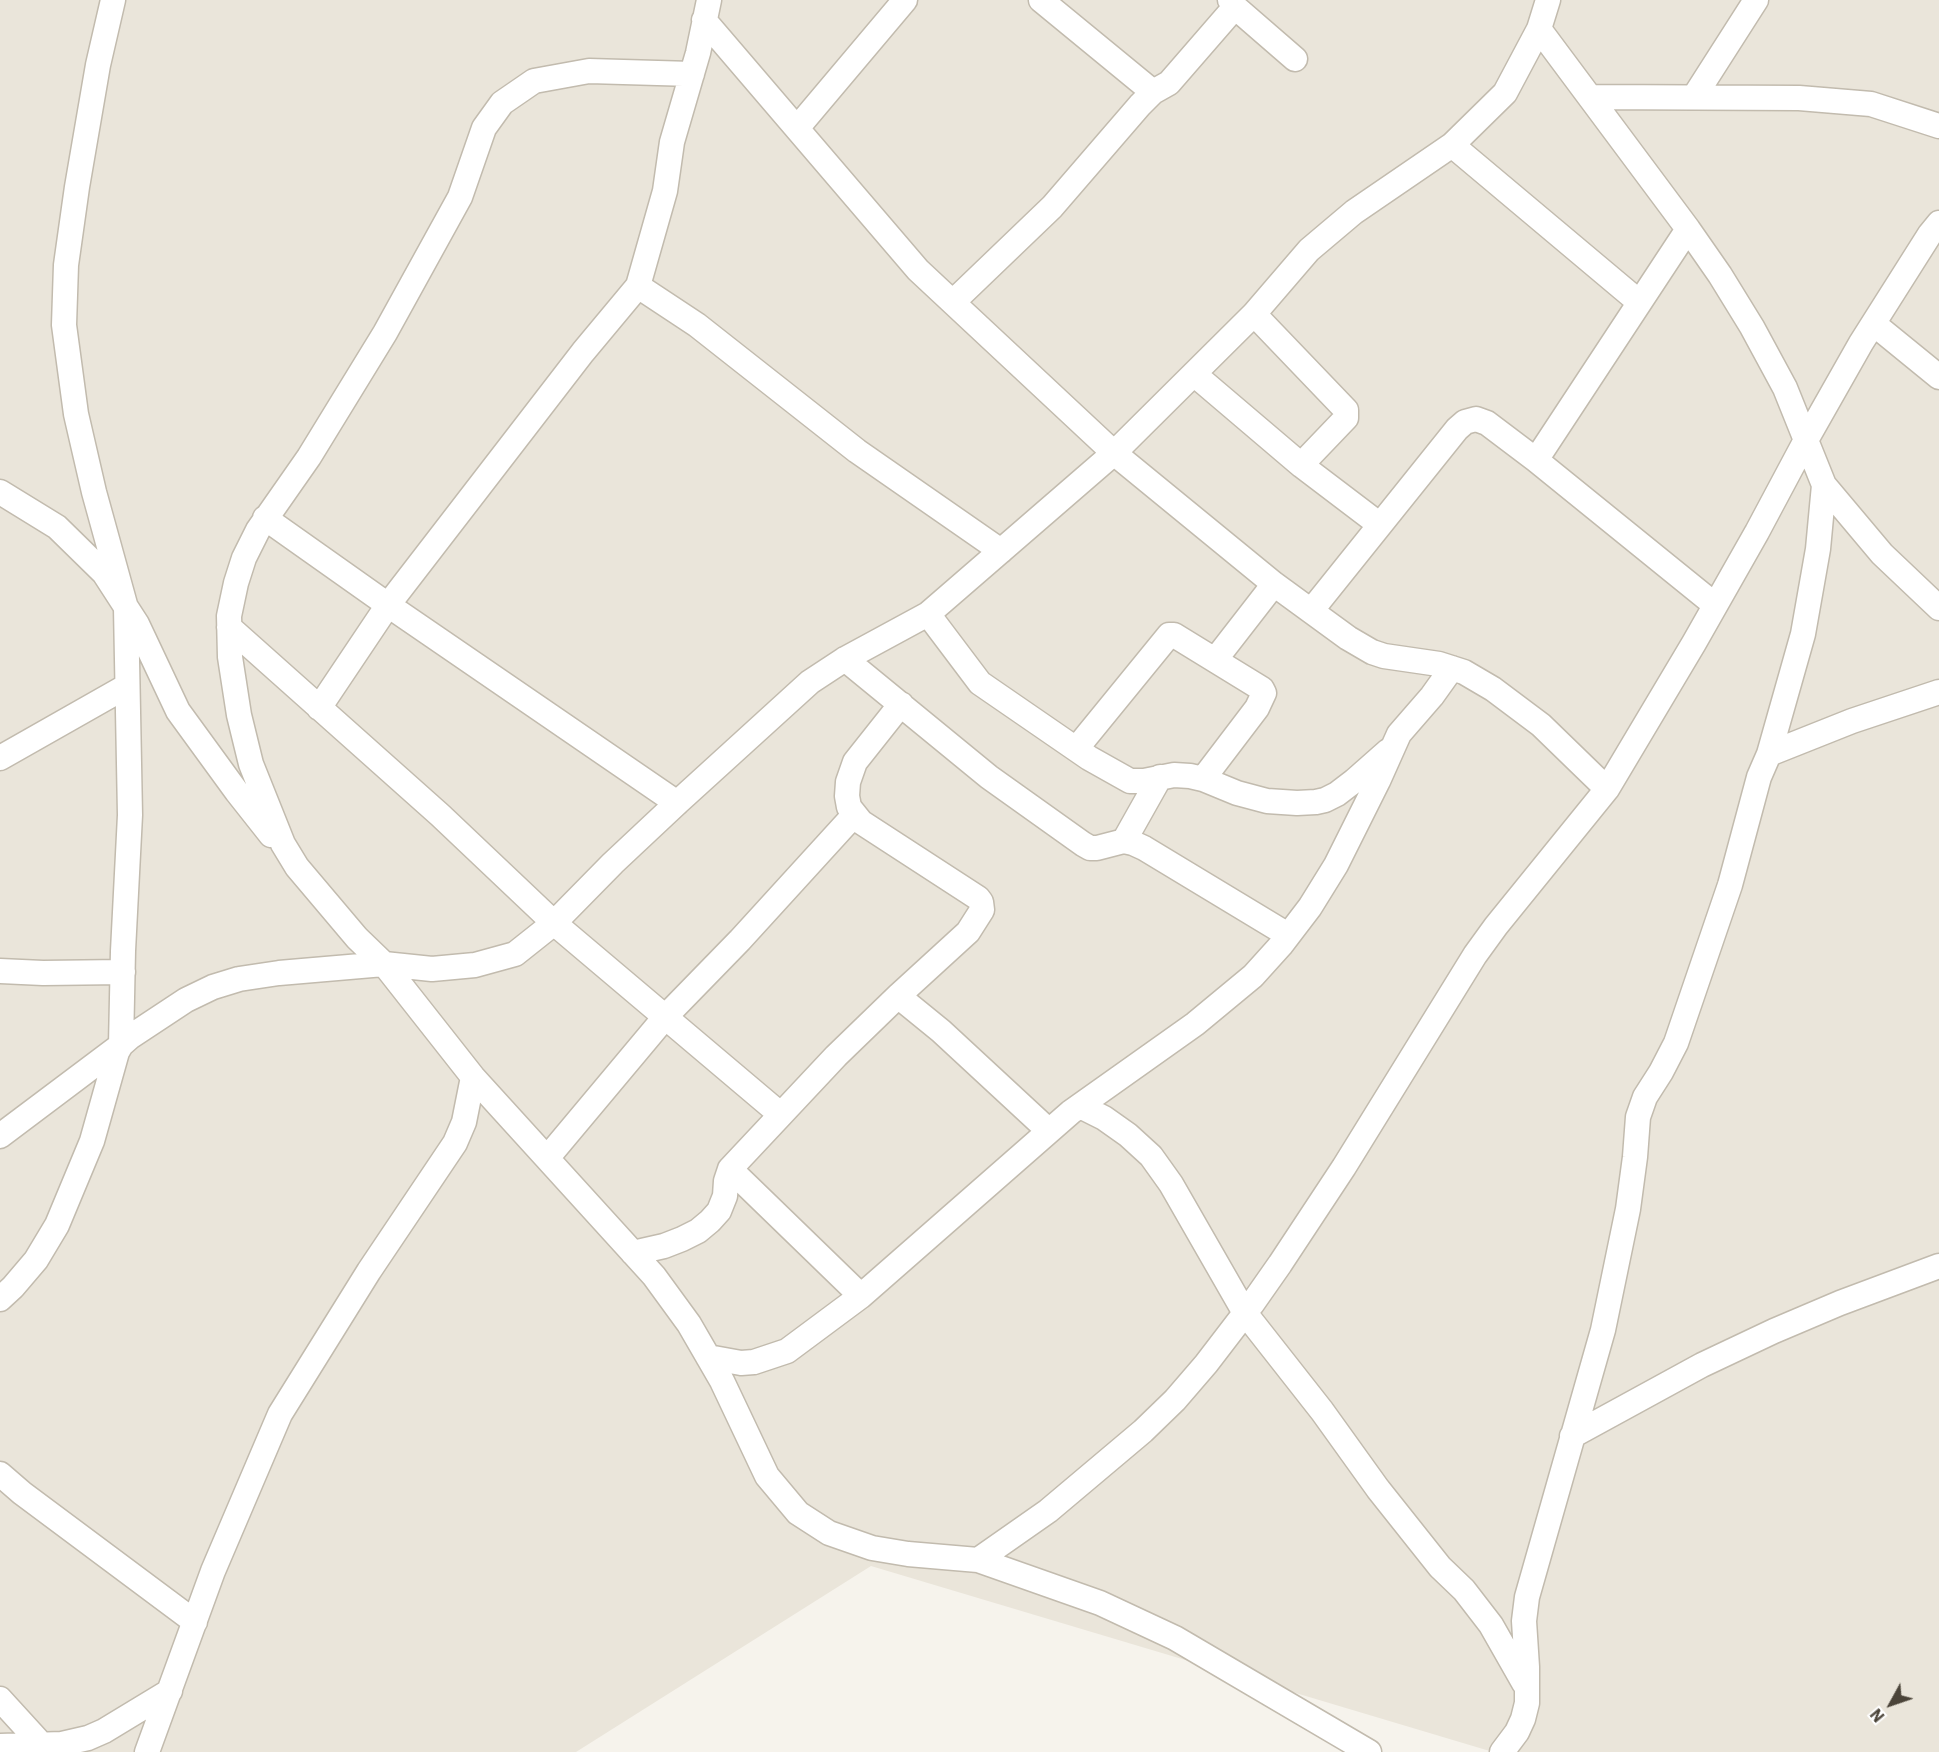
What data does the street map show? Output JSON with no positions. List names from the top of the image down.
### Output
{
  "north": "bottom left"
}
